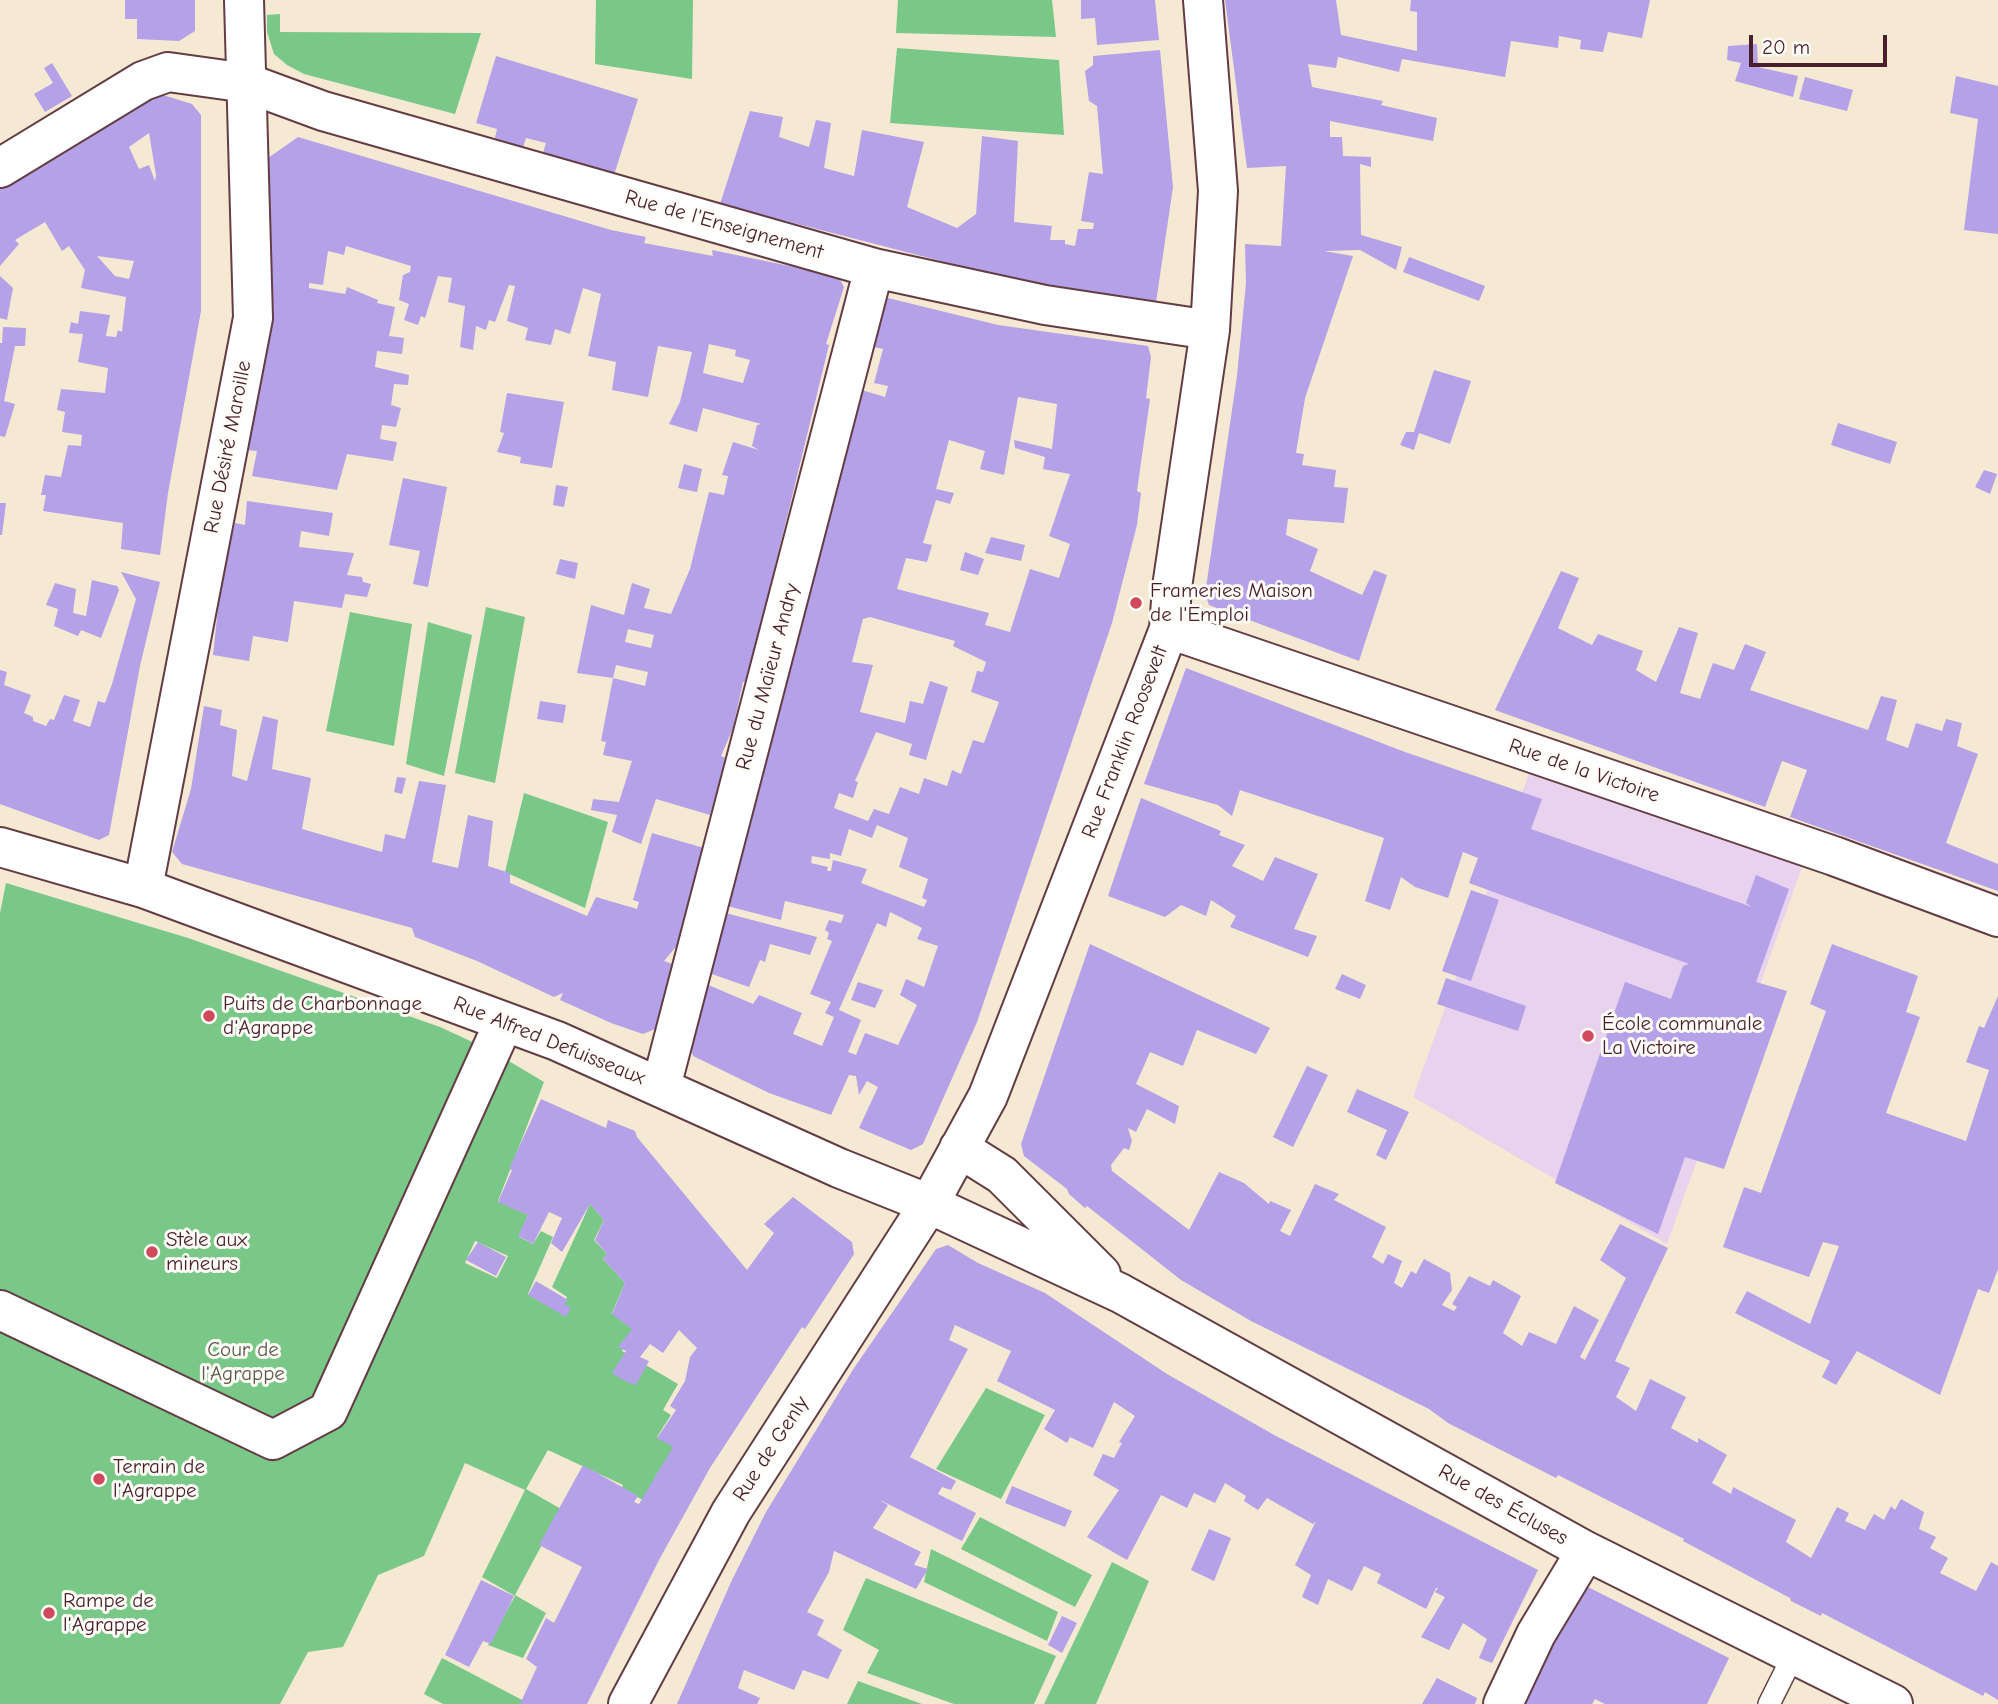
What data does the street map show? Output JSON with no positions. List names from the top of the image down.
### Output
{
  "streets": {
    "street": [
      "Rue de l'Enseignement",
      "Rue Désiré Maroille",
      "Rue du Maïeur Andry",
      "Rue Franklin Roosevelt",
      "Rue de la Victoire",
      "Rue Alfred Defuisseaux",
      "Rue de Genly",
      "Rue des Écluses"
    ]
  },
  "crossings": [
    ["Rue de l'Enseignement", "Rue Désiré Maroille"],
    ["Rue de l'Enseignement", "Rue du Maïeur Andry"],
    ["Rue de l'Enseignement", "Rue Franklin Roosevelt"],
    ["Rue Désiré Maroille", "Rue Alfred Defuisseaux"],
    ["Rue du Maïeur Andry", "Rue Alfred Defuisseaux"],
    ["Rue Franklin Roosevelt", "Rue de la Victoire"],
    ["Rue Franklin Roosevelt", "Rue Alfred Defuisseaux"],
    ["Rue Franklin Roosevelt", "Rue de Genly"],
    ["Rue Alfred Defuisseaux", "Rue de Genly"],
    ["Rue Alfred Defuisseaux", "Rue des Écluses"]
  ],
  "parks": ["Cour de l'Agrappe"],
  "places": [
    "Frameries Maison de l'Emploi",
    "Puits de Charbonnage d'Agrappe",
    "École communale La Victoire",
    "Stèle aux mineurs",
    "Terrain de l'Agrappe",
    "Rampe de l'Agrappe"
  ],
  "scale_bar": "20 m"
}
